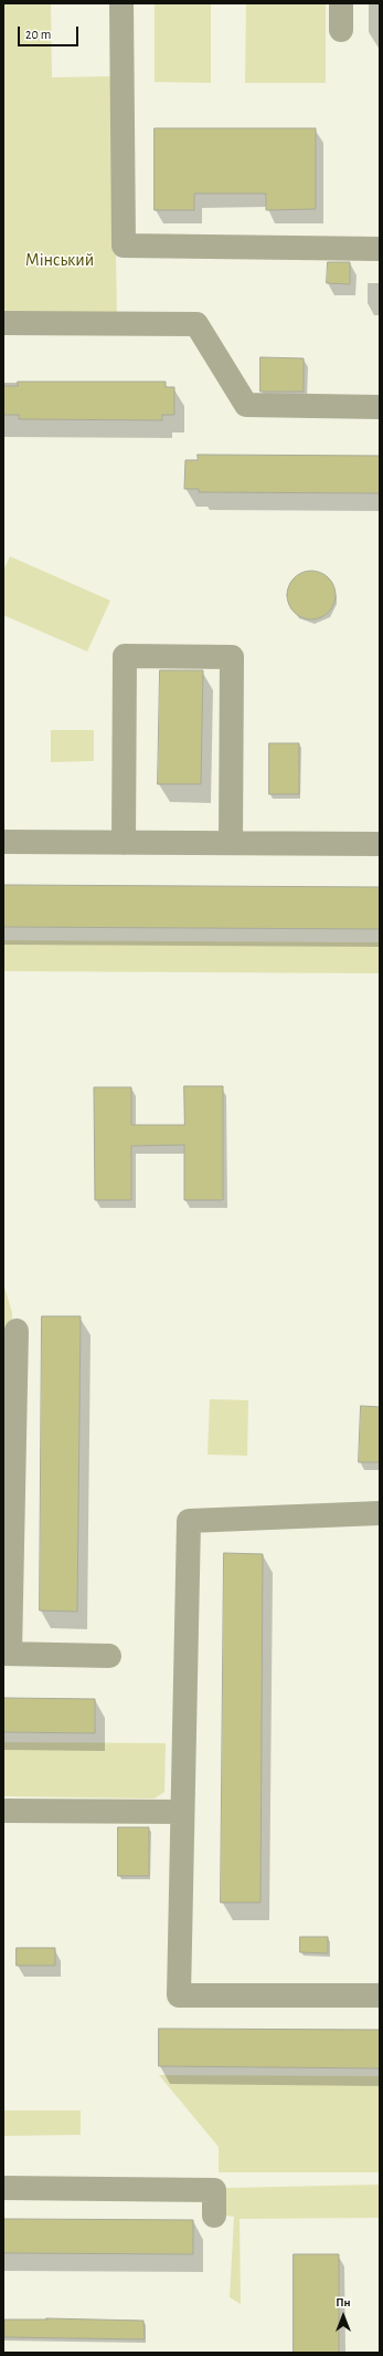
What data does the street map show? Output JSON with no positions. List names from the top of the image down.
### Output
{
  "parks": ["Мінський"],
  "scale_bar": "20 m",
  "north": "top"
}
